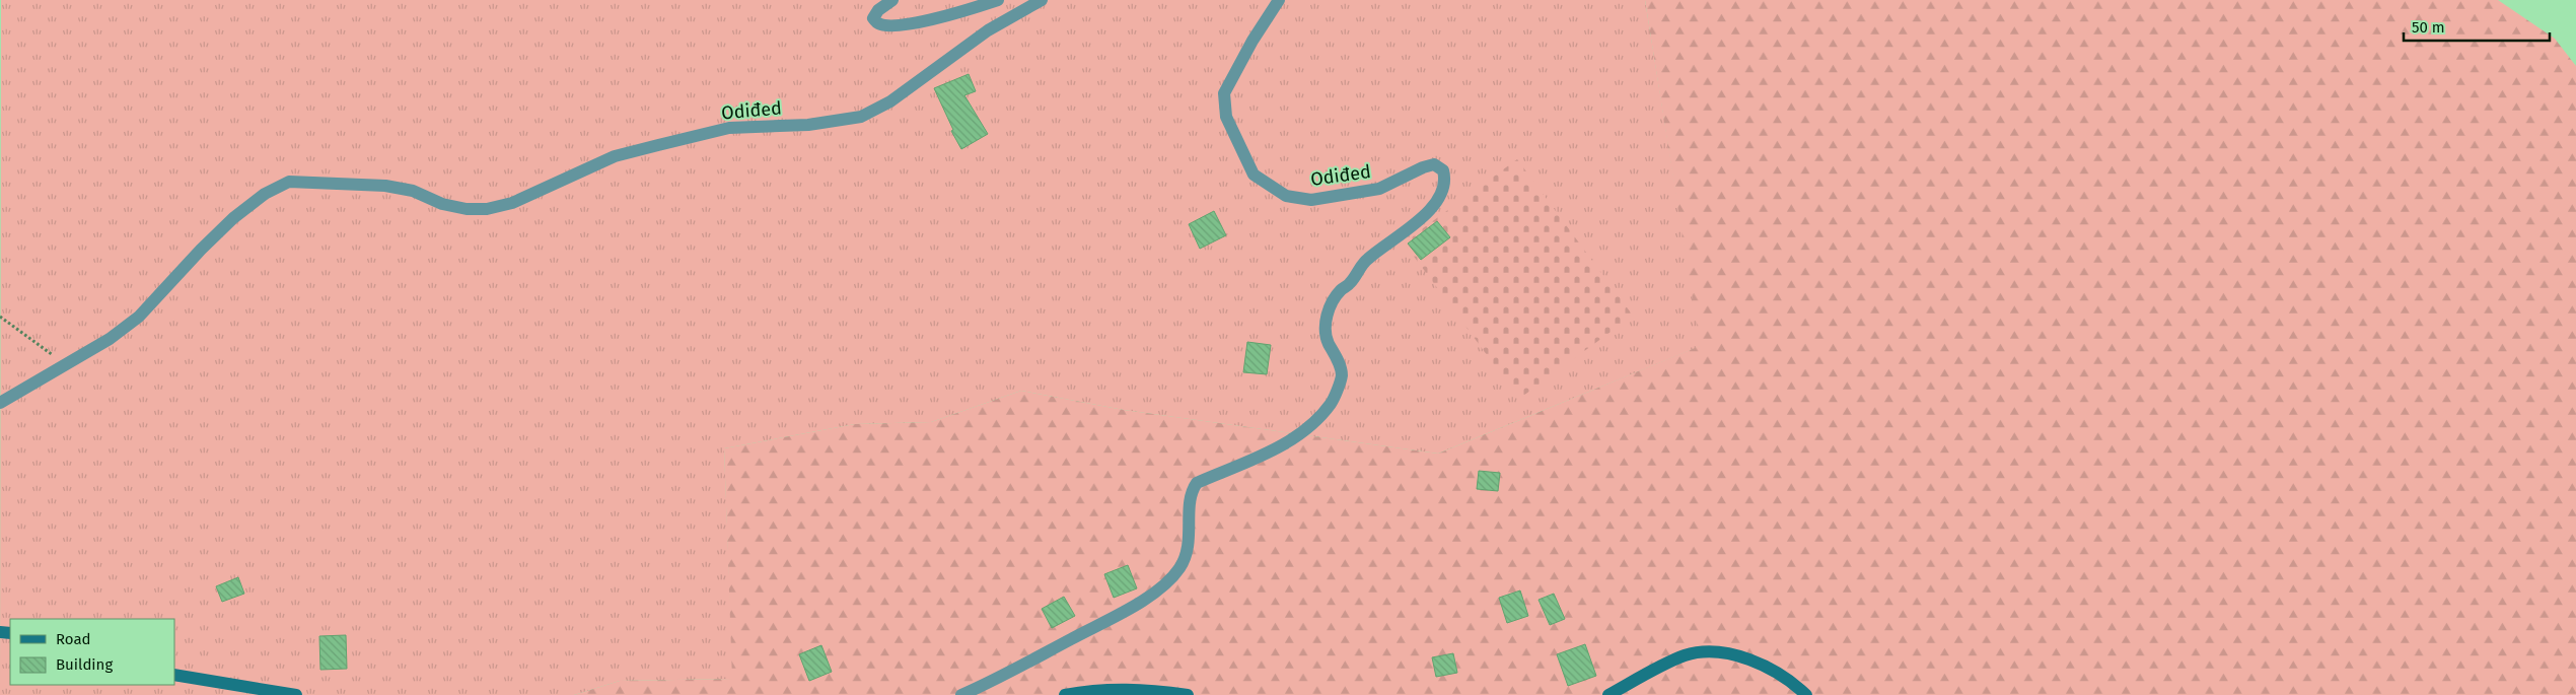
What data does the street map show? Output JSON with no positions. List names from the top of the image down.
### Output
{
  "streets": {
    "street": ["Odiđed"]
  },
  "legend": ["Road", "Building"],
  "scale_bar": "50 m"
}
